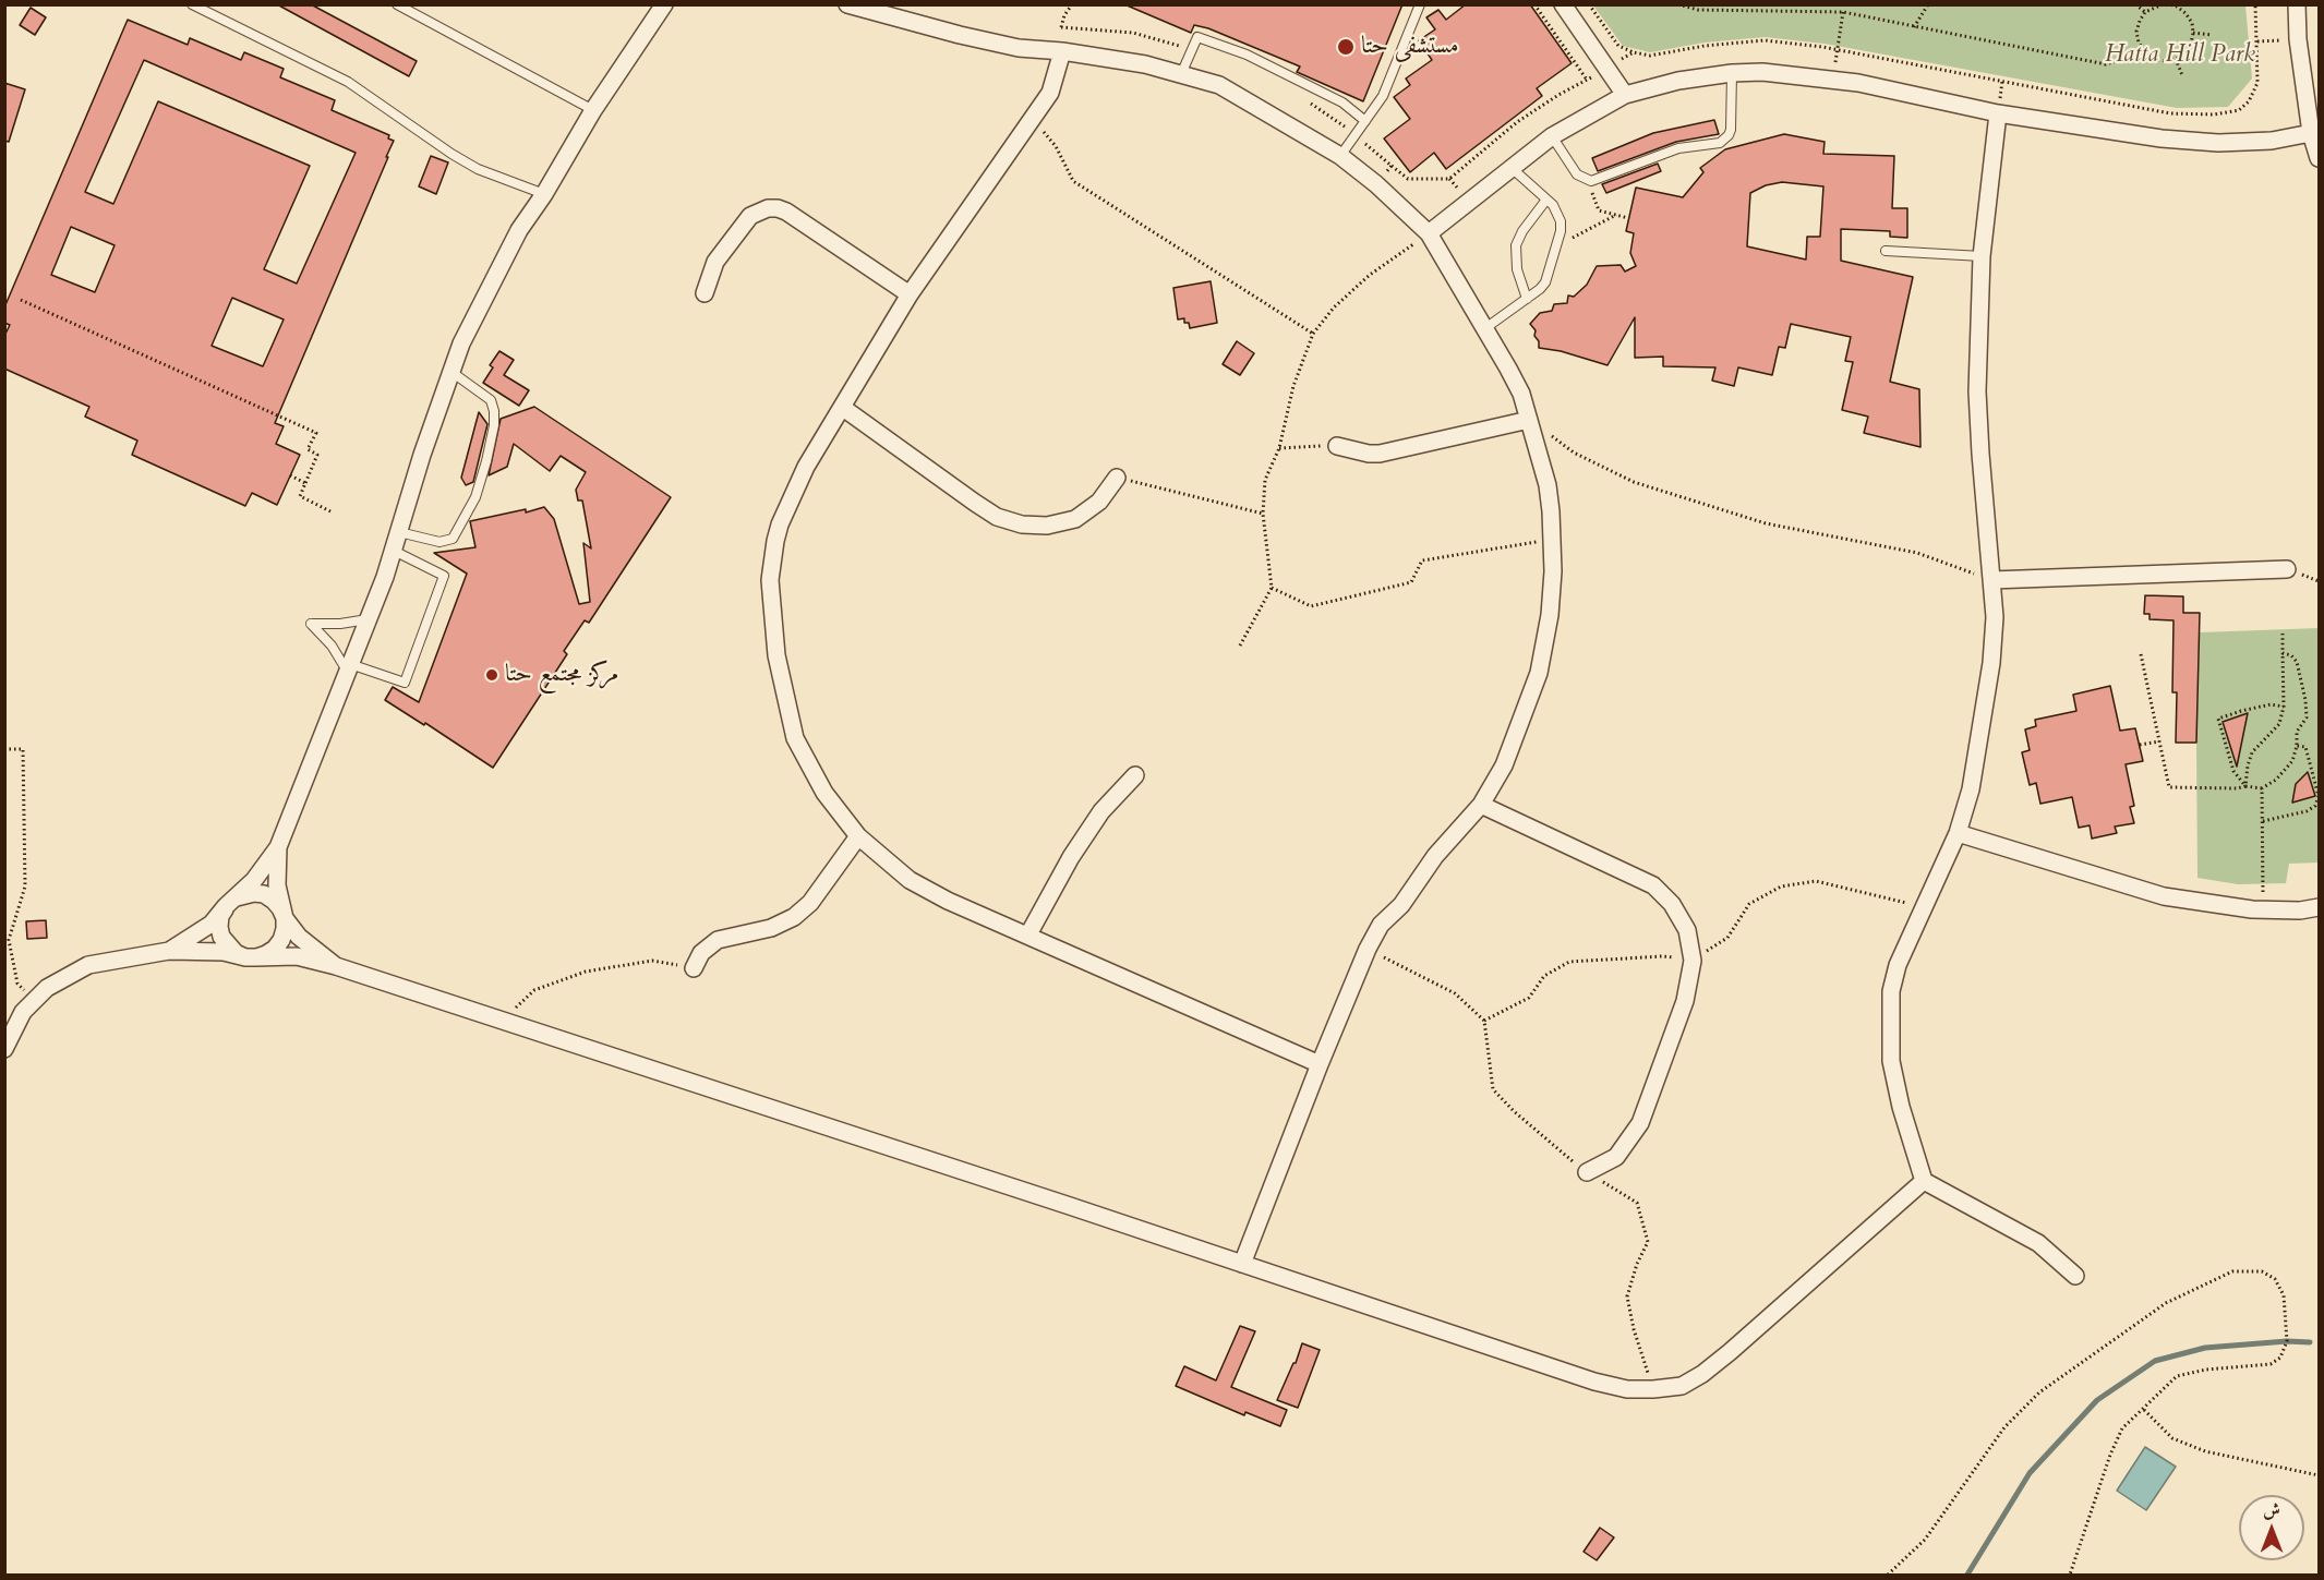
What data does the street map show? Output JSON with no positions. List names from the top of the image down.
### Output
{
  "parks": ["Hatta Hill Park"],
  "places": ["مستشفى حتا", "مركز مجتمع حتا"],
  "north": "top"
}
